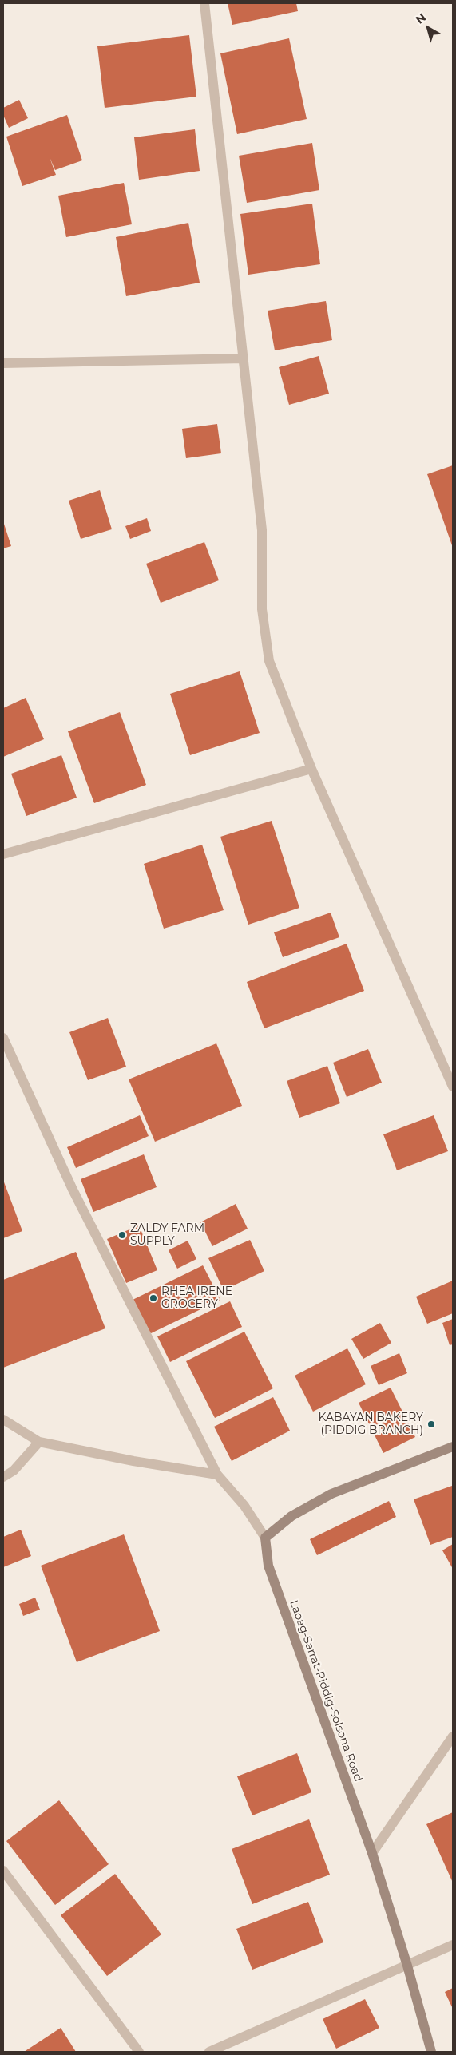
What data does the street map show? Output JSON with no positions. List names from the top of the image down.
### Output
{
  "streets": {
    "main road": ["Laoag-Sarrat-Piddig-Solsona Road"]
  },
  "places": ["ZALDY FARM SUPPLY", "RHEA IRENE GROCERY", "KABAYAN BAKERY (PIDDIG BRANCH)"],
  "north": "top left"
}
